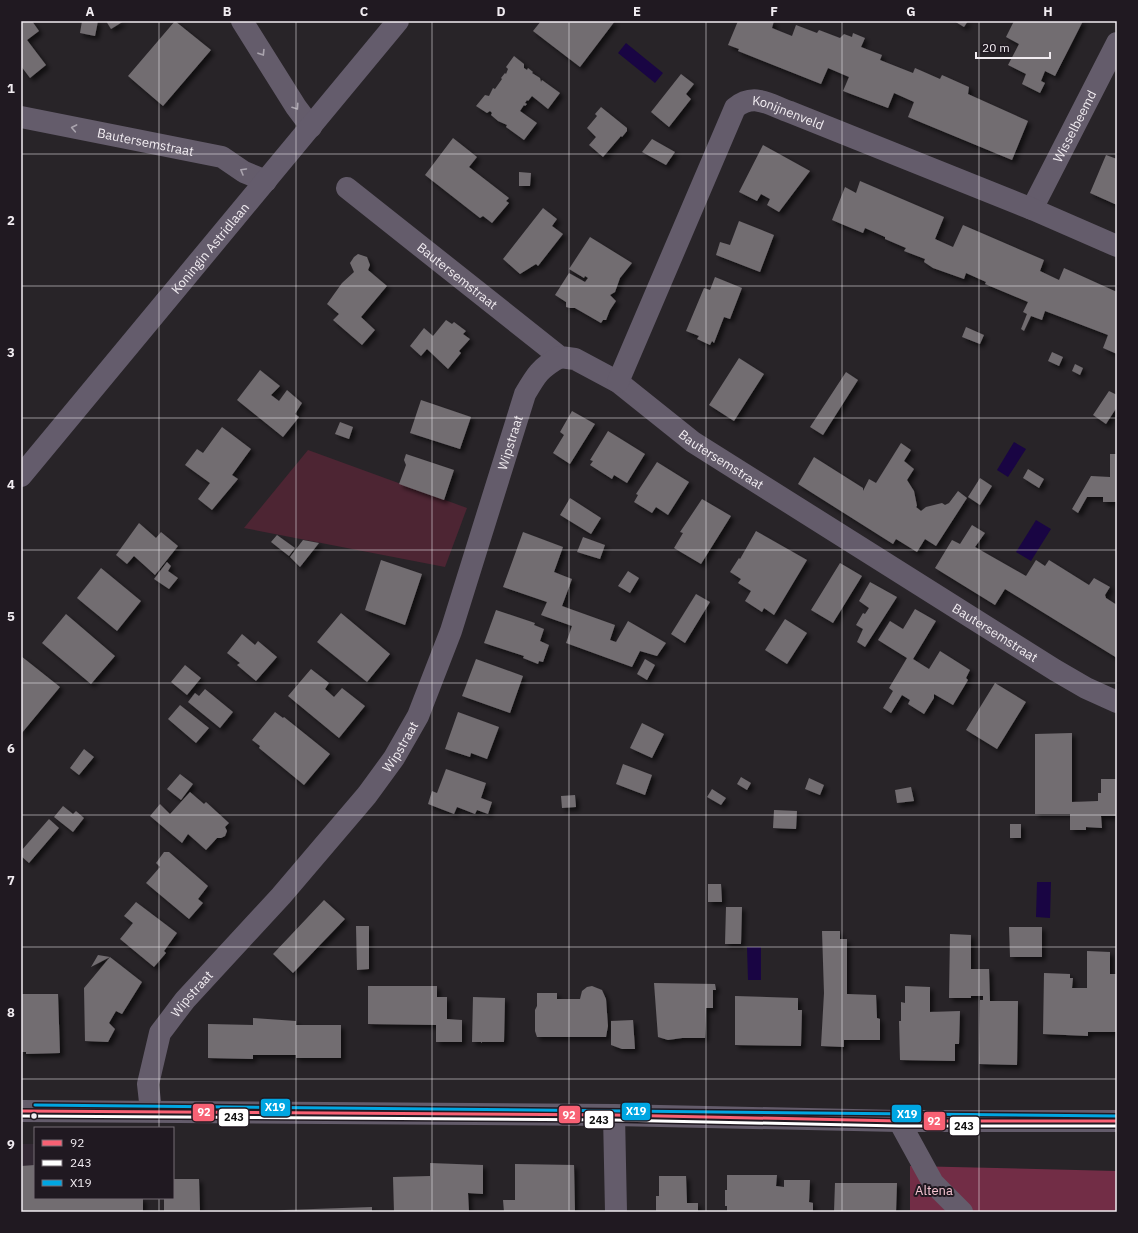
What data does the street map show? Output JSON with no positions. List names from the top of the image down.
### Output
{
  "streets": {
    "main road": ["Koningin Astridlaan"],
    "street": [
      "Konijnenveld",
      "Wisselbeemd",
      "Bautersemstraat",
      "Wipstraat"
    ]
  },
  "crossings": [
    ["Konijnenveld", "Wisselbeemd"],
    ["Konijnenveld", "Bautersemstraat"],
    ["Bautersemstraat", "Koningin Astridlaan"],
    ["Bautersemstraat", "Wipstraat"]
  ],
  "parks": ["Altena"],
  "lines": ["transit line X19", "transit line 92", "transit line 243"],
  "legend": ["92", "243", "X19"],
  "scale_bar": "20 m",
  "grid": {
    "columns": [
      "A",
      "B",
      "C",
      "D",
      "E",
      "F",
      "G",
      "H"
    ],
    "rows": [
      "1",
      "2",
      "3",
      "4",
      "5",
      "6",
      "7",
      "8",
      "9"
    ]
  }
}
